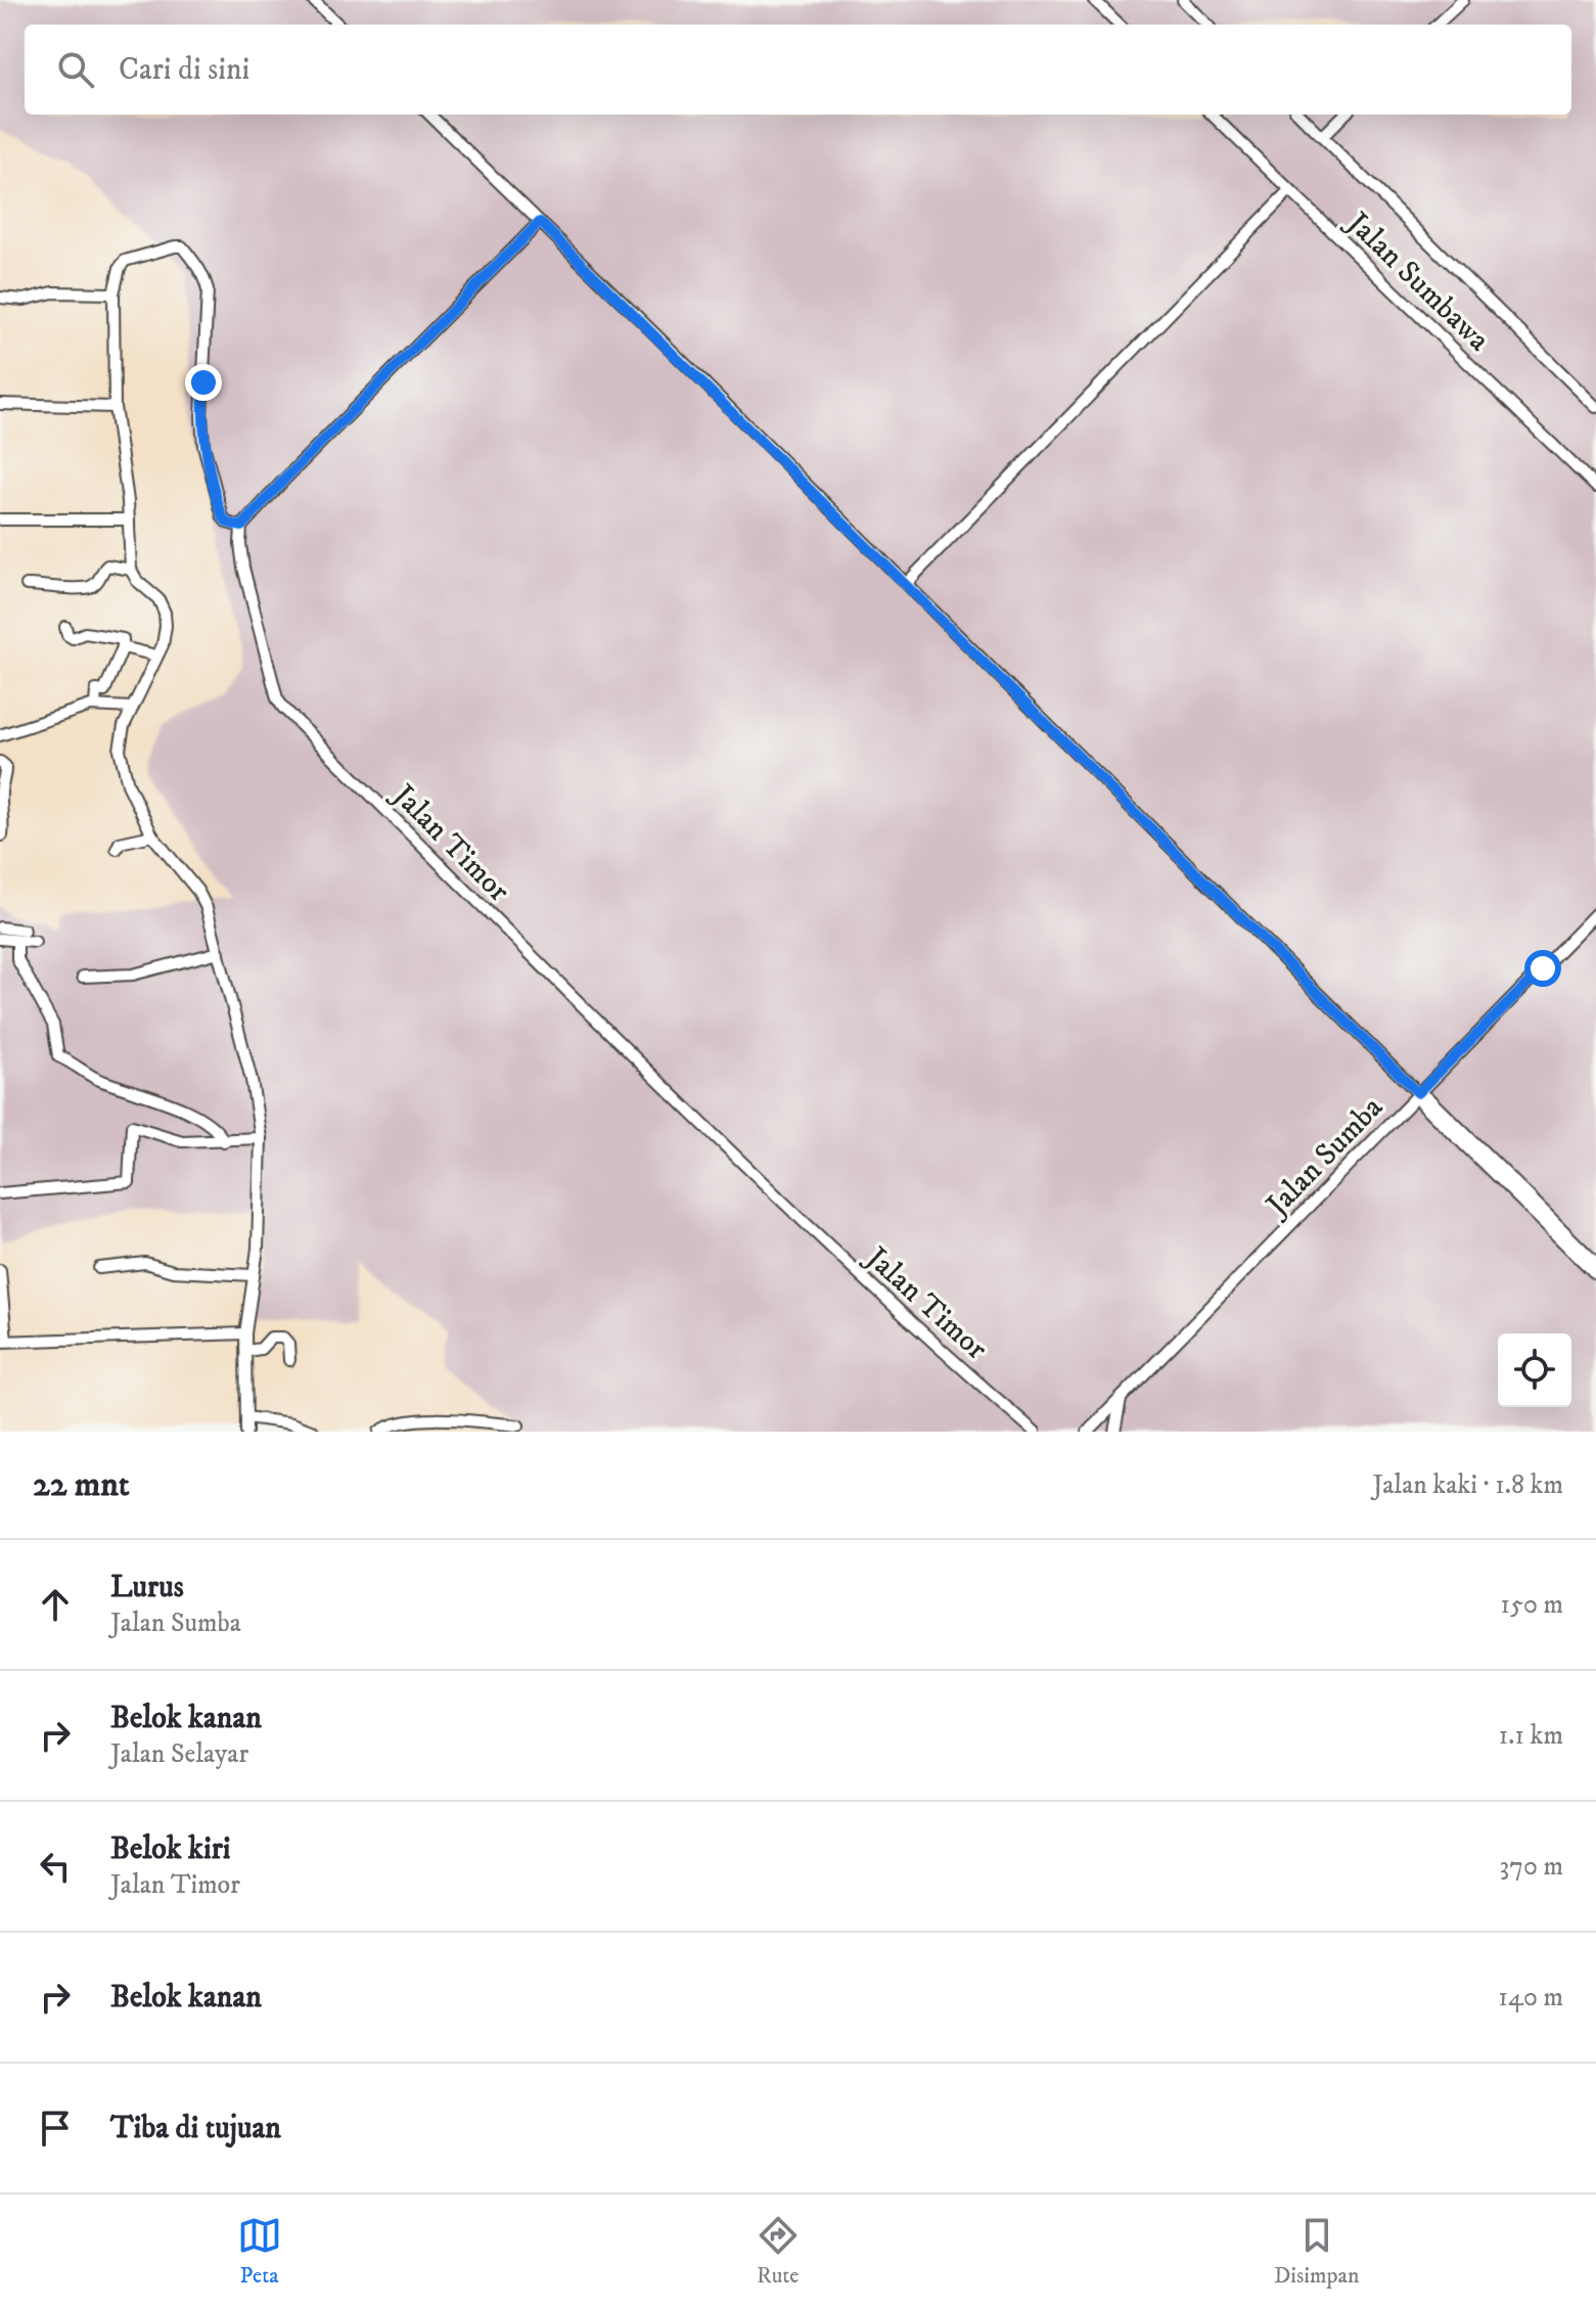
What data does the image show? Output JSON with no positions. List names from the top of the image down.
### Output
{
  "streets": {
    "street": ["Jalan Sumbawa", "Jalan Timor", "Jalan Sumba"]
  },
  "page": {
    "search": "Cari di sini",
    "heading": ["22 mnt", "Jalan kaki · 1.8 km"],
    "list": [
      ["Lurus", "Jalan Sumba", "150 m"],
      ["Belok kanan", "Jalan Selayar", "1.1 km"],
      ["Belok kiri", "Jalan Timor", "370 m"],
      ["Belok kanan", "140 m"],
      "Tiba di tujuan"
    ],
    "nav": ["Peta", "Rute", "Disimpan"]
  }
}
